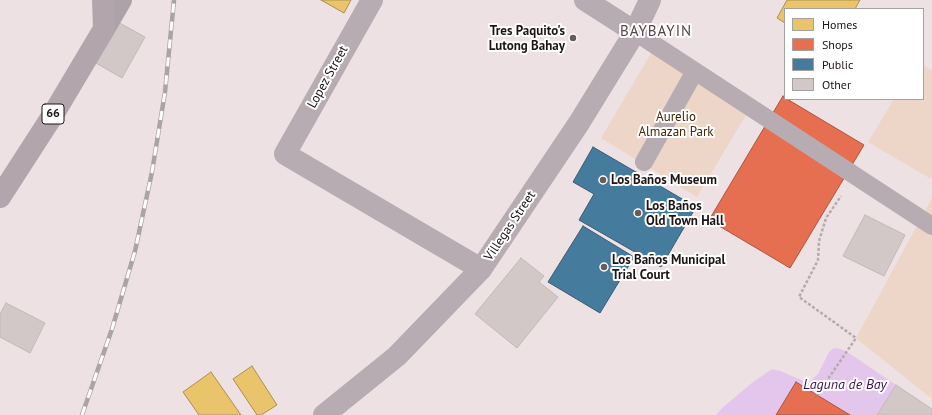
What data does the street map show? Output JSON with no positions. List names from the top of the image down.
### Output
{
  "streets": {
    "main road": ["66"],
    "street": ["Lopez Street", "Villegas Street"]
  },
  "crossings": [
    ["Lopez Street", "Villegas Street"]
  ],
  "districts": ["BAYBAYIN"],
  "water": ["Laguna de Bay"],
  "parks": ["Aurelio Almazan Park"],
  "places": [
    "Tres Paquito's Lutong Bahay",
    "Los Baños Museum",
    "Los Baños Old Town Hall",
    "Los Baños Municipal Trial Court"
  ],
  "legend": [
    "Homes",
    "Shops",
    "Public",
    "Other"
  ]
}
